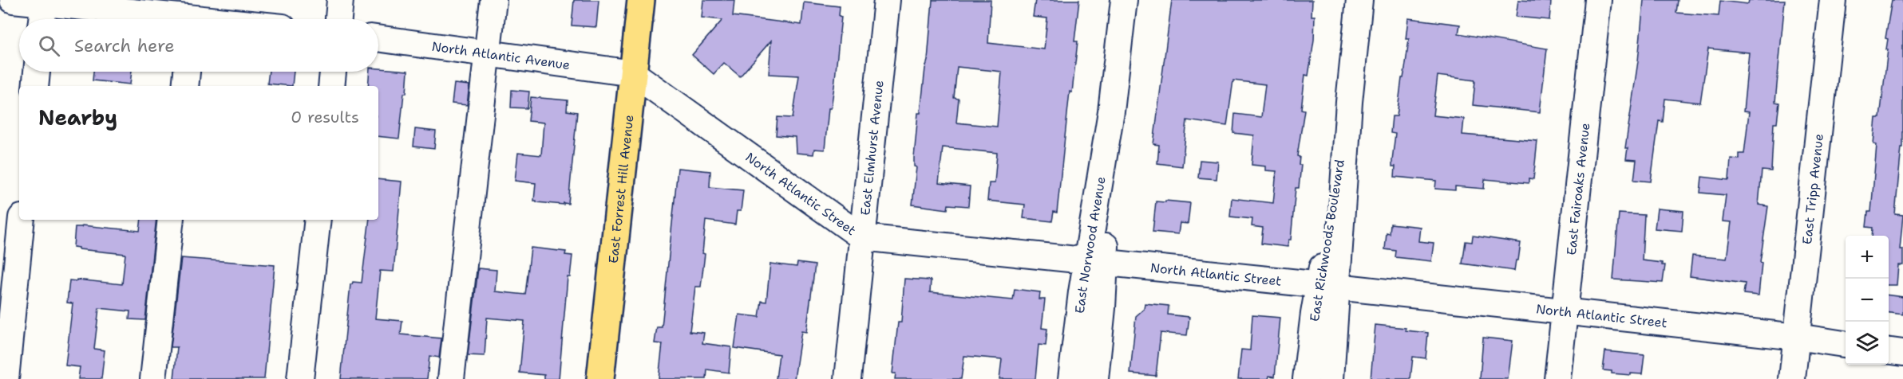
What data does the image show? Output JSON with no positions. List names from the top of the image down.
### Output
{
  "streets": {
    "main road": ["East Forrest Hill Avenue"],
    "street": [
      "North Atlantic Avenue",
      "East Elmhurst Avenue",
      "East Fairoaks Avenue",
      "East Tripp Avenue",
      "North Atlantic Street",
      "East Richwoods Boulevard",
      "East Norwood Avenue"
    ]
  },
  "crossings": [
    ["North Atlantic Avenue", "East Forrest Hill Avenue"],
    ["North Atlantic Avenue", "North Atlantic Street"],
    ["East Elmhurst Avenue", "North Atlantic Street"],
    ["East Forrest Hill Avenue", "North Atlantic Street"],
    ["East Fairoaks Avenue", "North Atlantic Street"],
    ["East Tripp Avenue", "North Atlantic Street"],
    ["North Atlantic Street", "East Richwoods Boulevard"],
    ["North Atlantic Street", "East Norwood Avenue"]
  ],
  "page": {
    "search": "Search here",
    "heading": ["Nearby", "0 results"],
    "map_buttons": ["+", "−"]
  }
}
